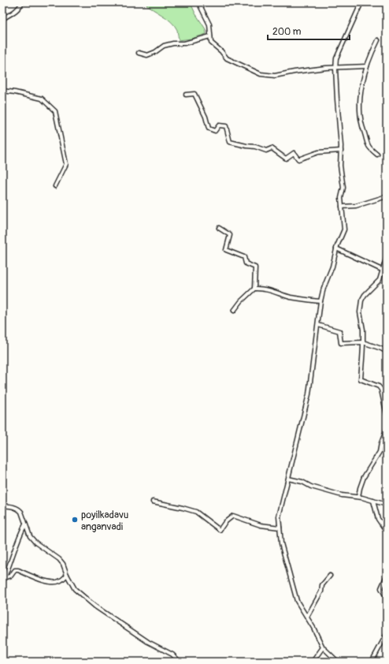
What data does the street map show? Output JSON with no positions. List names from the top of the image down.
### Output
{
  "places": ["poyilkadavu anganvadi"],
  "scale_bar": "200 m"
}
